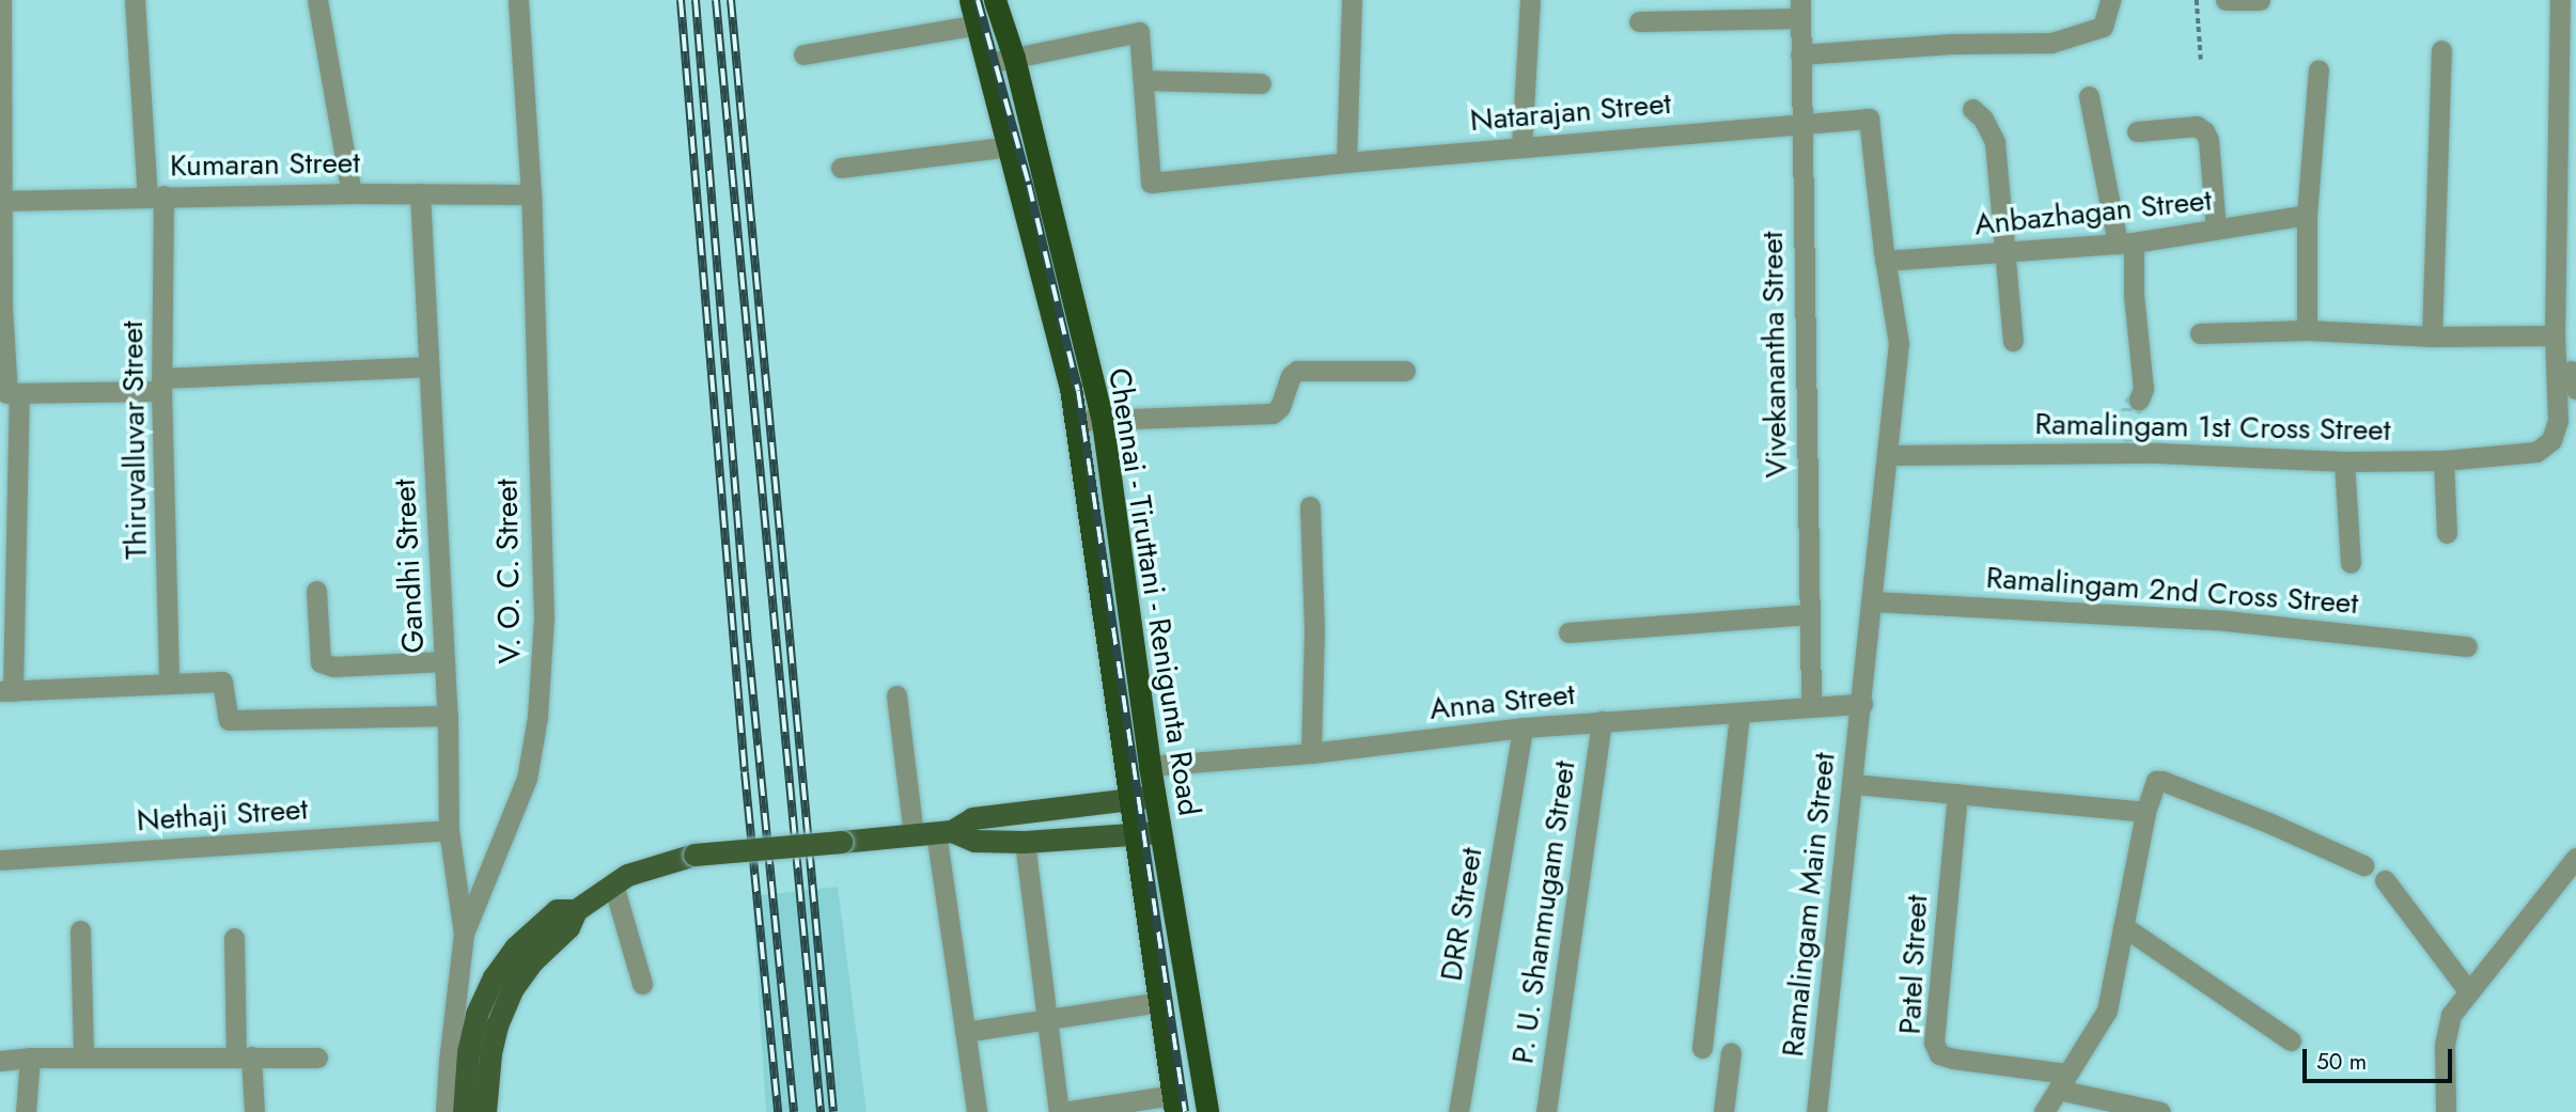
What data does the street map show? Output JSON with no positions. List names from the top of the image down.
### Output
{
  "streets": {
    "highway": ["Chennai - Tiruttani - Renigunta Road"],
    "street": [
      "Natarajan Street",
      "Kumaran Street",
      "Anbazhagan Street",
      "Vivekanantha Street",
      "Ramalingam 1st Cross Street",
      "Thiruvalluvar Street",
      "Gandhi Street",
      "V. O. C. Street",
      "Ramalingam 2nd Cross Street",
      "Anna Street",
      "Nethaji Street",
      "Ramalingam Main Street",
      "P. U. Shanmugam Street",
      "DRR Street",
      "Patel Street"
    ]
  },
  "crossings": [
    ["Natarajan Street", "Vivekanantha Street"],
    ["Kumaran Street", "Thiruvalluvar Street"],
    ["Kumaran Street", "Gandhi Street"],
    ["Kumaran Street", "V. O. C. Street"],
    ["Vivekanantha Street", "Anna Street"],
    ["Gandhi Street", "V. O. C. Street"],
    ["Gandhi Street", "Nethaji Street"],
    ["Chennai - Tiruttani - Renigunta Road", "Anna Street"],
    ["Anna Street", "Ramalingam Main Street"],
    ["Anna Street", "P. U. Shanmugam Street"],
    ["Anna Street", "DRR Street"]
  ],
  "scale_bar": "50 m"
}
